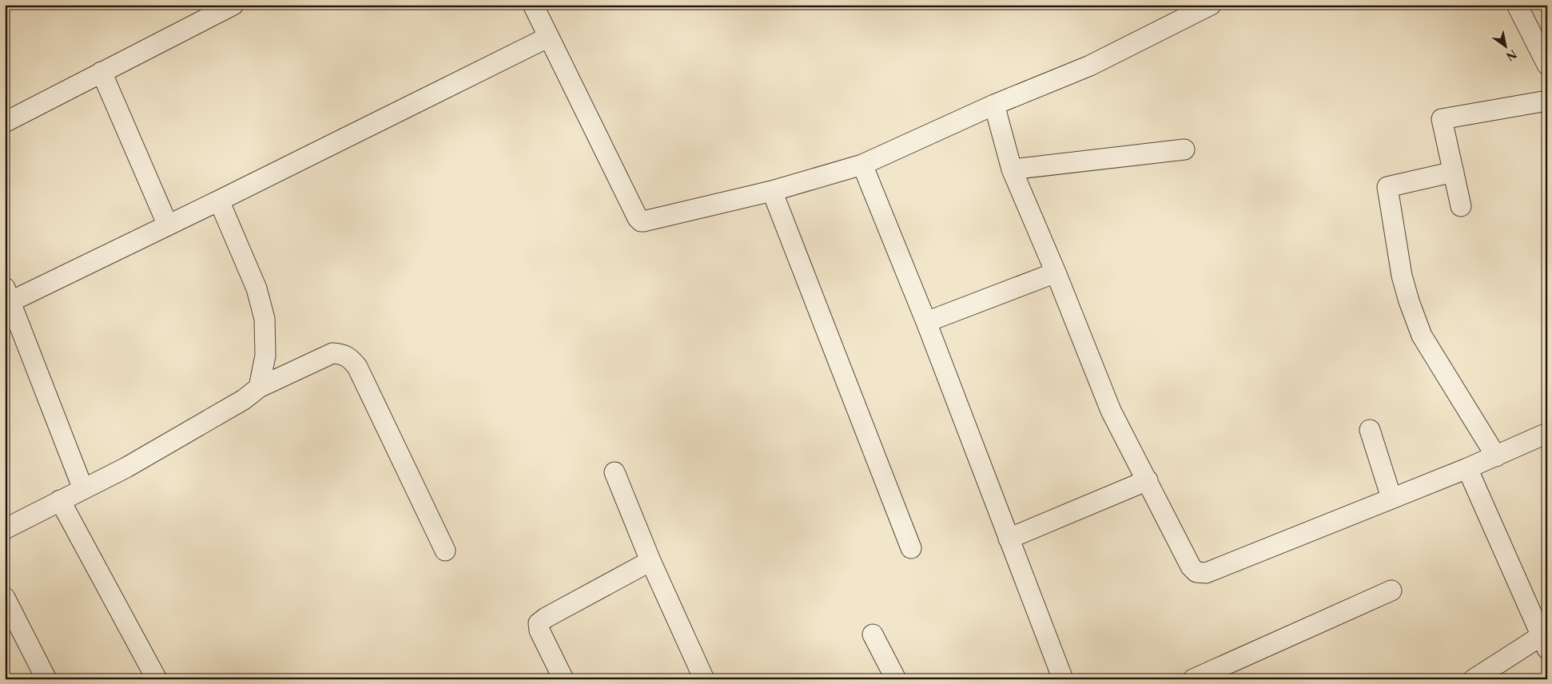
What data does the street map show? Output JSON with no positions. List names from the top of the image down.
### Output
{
  "north": "bottom right"
}
